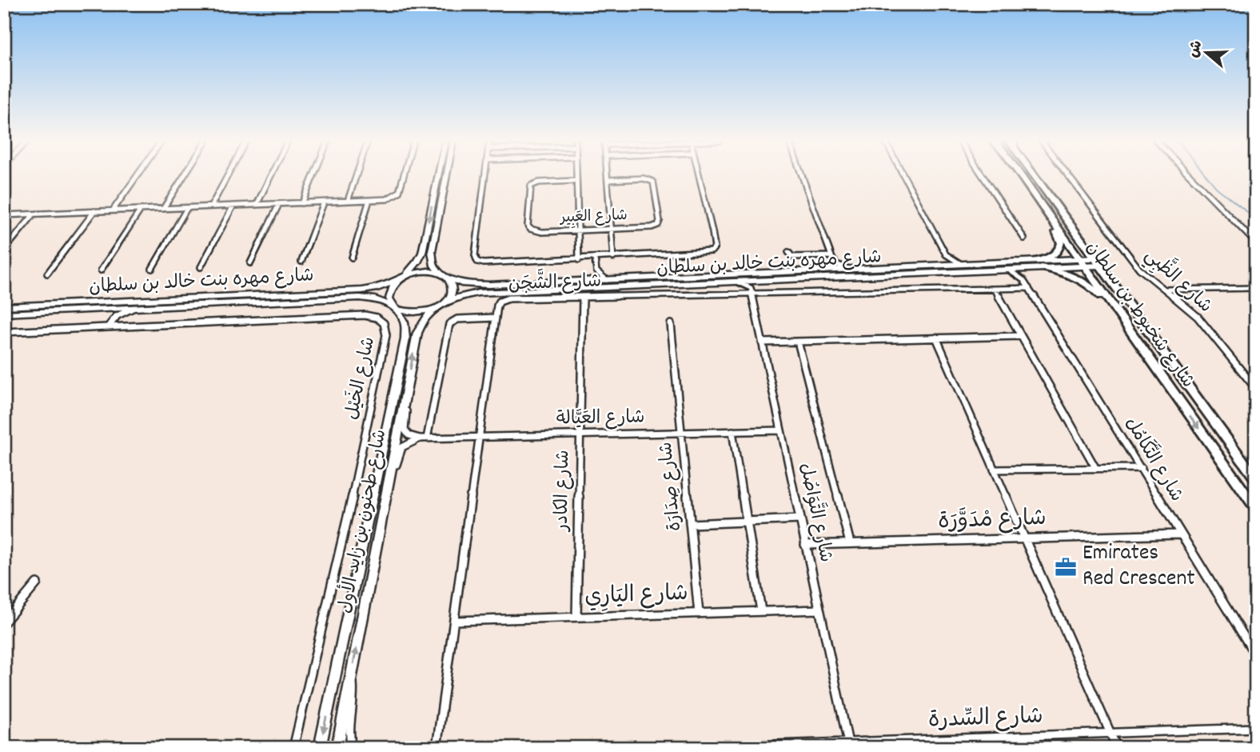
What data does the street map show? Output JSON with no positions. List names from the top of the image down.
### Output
{
  "streets": {
    "main road": ["شارع شخبوط بن سلطان"],
    "street": [
      "شارع العَبِير",
      "شارع مهره بنت خالد بن سلطان",
      "شارع الظَّبِي",
      "شارع الشَّجَن",
      "شارع الخَيْل",
      "شارع العَيَّالة",
      "شارع التَّكَامُل",
      "شارع صِدَارَة",
      "شارع الكادر",
      "شارع التَّوَاصُل",
      "شارع طحنون بن زايد الأول",
      "شارع مْدَوَّرَة",
      "شارع اليَارِي",
      "شارع السِّدرة"
    ]
  },
  "crossings": [
    ["شارع مهره بنت خالد بن سلطان", "شارع شخبوط بن سلطان"],
    ["شارع مهره بنت خالد بن سلطان", "شارع التَّكَامُل"],
    ["شارع مهره بنت خالد بن سلطان", "شارع طحنون بن زايد الأول"],
    ["شارع الشَّجَن", "شارع العَيَّالة"],
    ["شارع الشَّجَن", "شارع التَّكَامُل"],
    ["شارع الشَّجَن", "شارع الكادر"],
    ["شارع الشَّجَن", "شارع التَّوَاصُل"],
    ["شارع الشَّجَن", "شارع اليَارِي"],
    ["شارع العَيَّالة", "شارع صِدَارَة"],
    ["شارع العَيَّالة", "شارع الكادر"],
    ["شارع العَيَّالة", "شارع التَّوَاصُل"],
    ["شارع التَّكَامُل", "شارع مْدَوَّرَة"],
    ["شارع صِدَارَة", "شارع اليَارِي"],
    ["شارع الكادر", "شارع اليَارِي"],
    ["شارع التَّوَاصُل", "شارع مْدَوَّرَة"],
    ["شارع التَّوَاصُل", "شارع اليَارِي"],
    ["شارع التَّوَاصُل", "شارع السِّدرة"]
  ],
  "places": {
    "office": ["Emirates Red Crescent"]
  },
  "north": "left"
}
